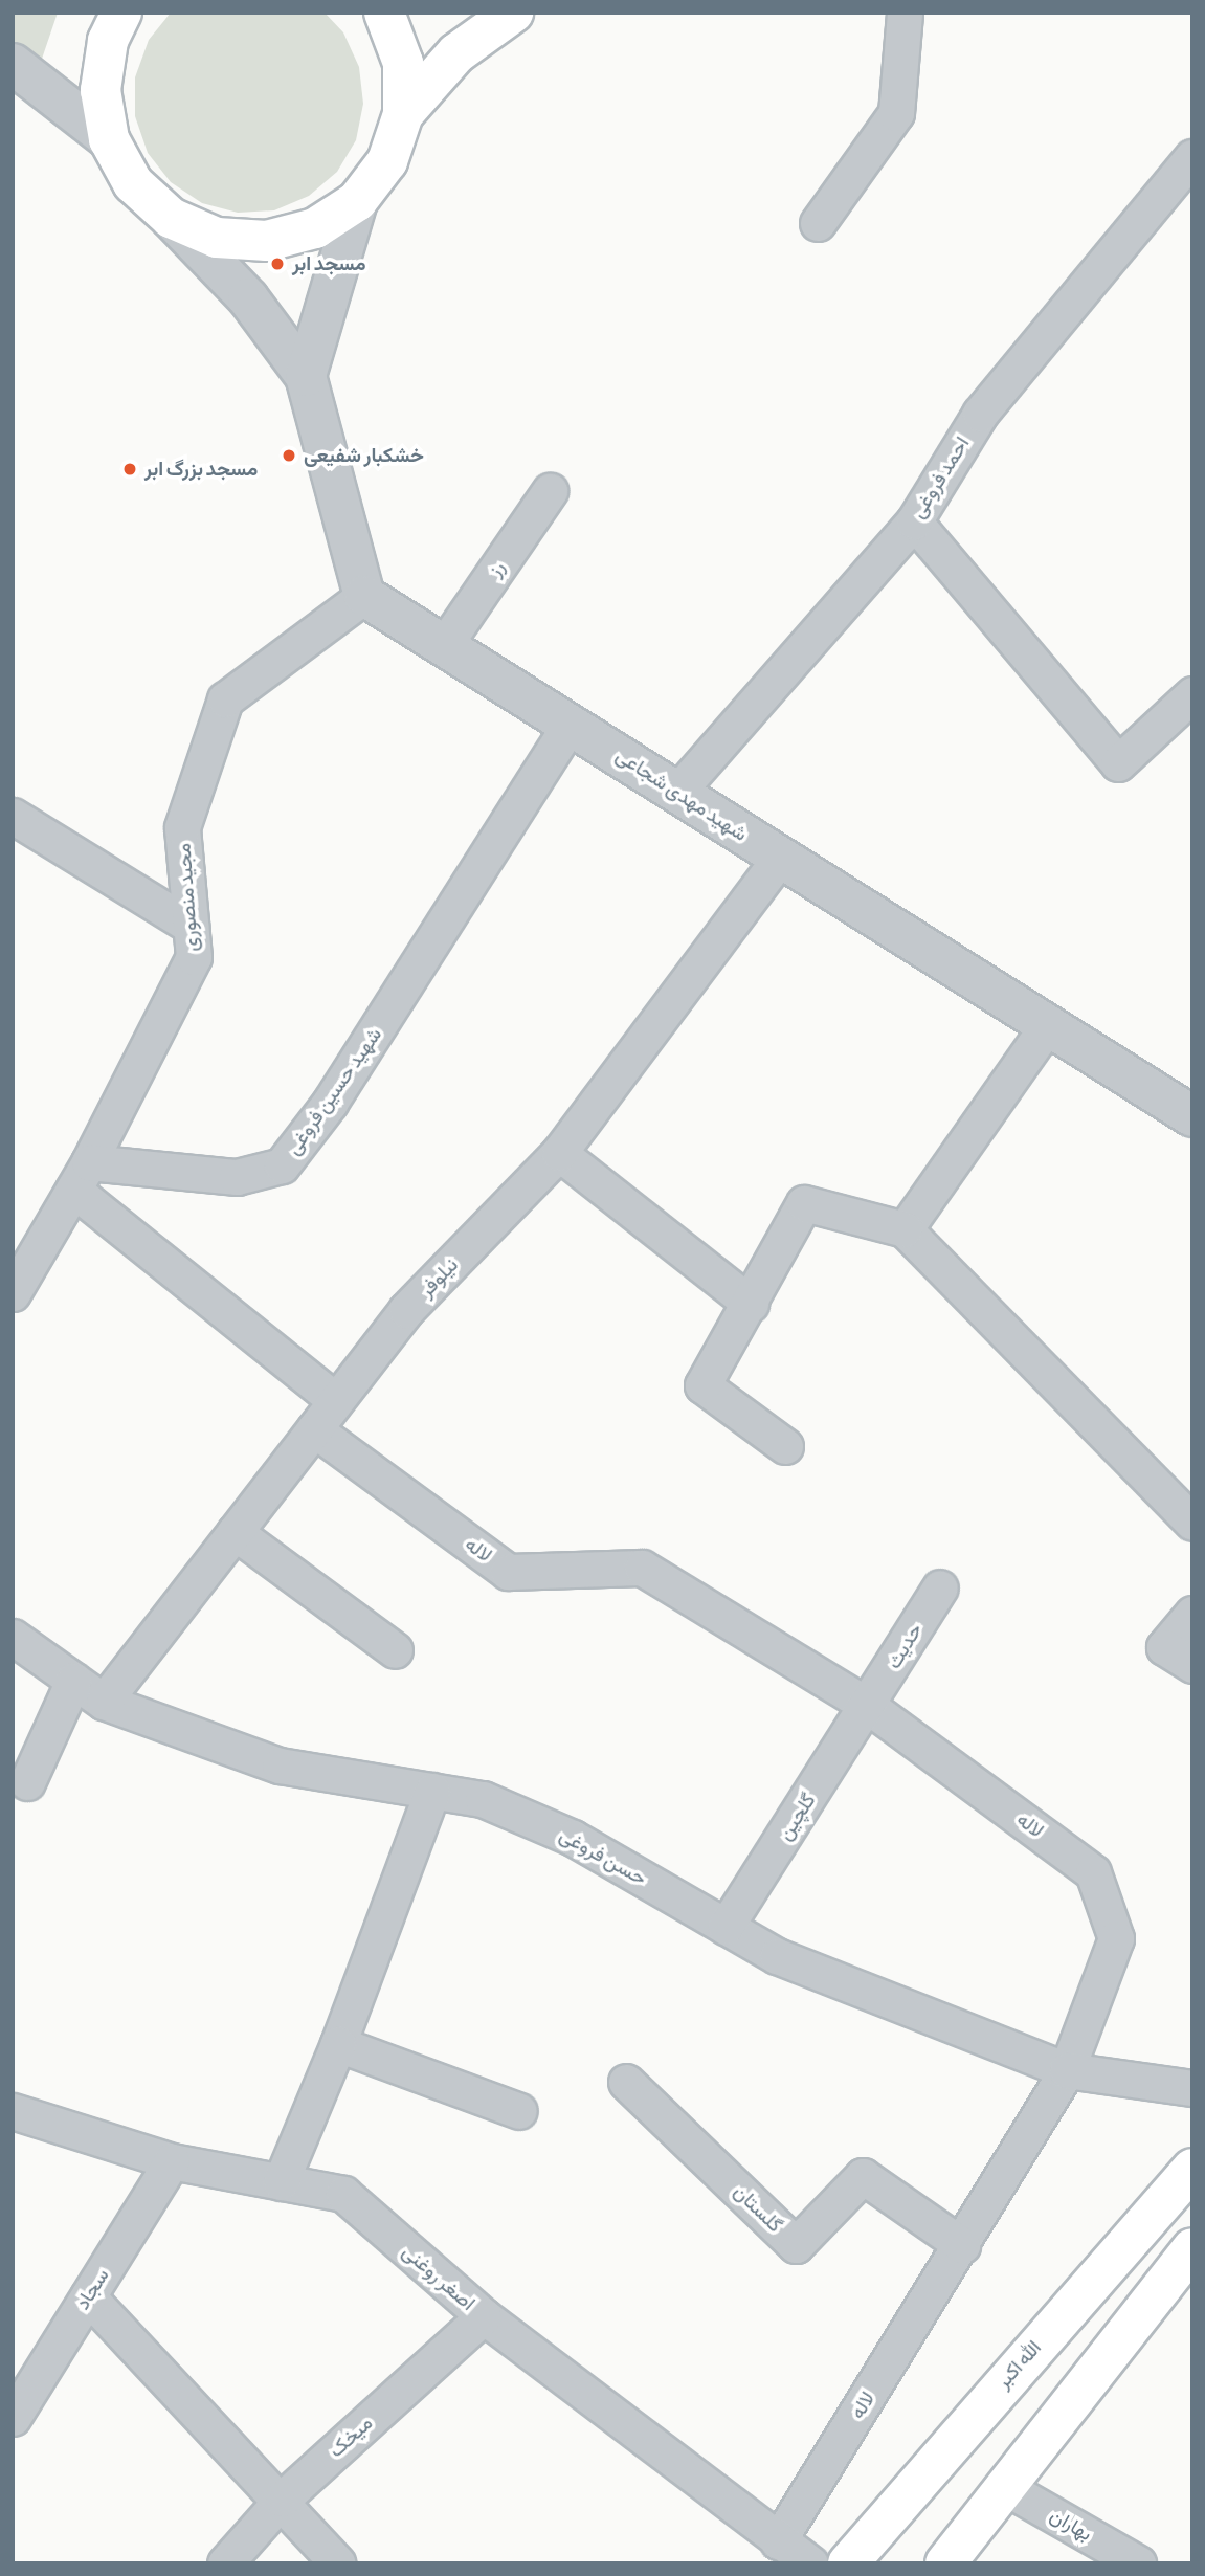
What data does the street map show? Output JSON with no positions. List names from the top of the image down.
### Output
{
  "streets": {
    "main road": ["الله اکبر"],
    "street": [
      "احمد فروغی",
      "رز",
      "شهید مهدی شجاعی",
      "مجید منصوری",
      "شهید حسین فروغی",
      "نیلوفر",
      "لاله",
      "حدیث",
      "گلچین",
      "حسن فروغی",
      "گلستان",
      "اصغر روغنی",
      "سجاد",
      "میخک",
      "بهاران"
    ]
  },
  "crossings": [
    ["احمد فروغی", "شهید مهدی شجاعی"],
    ["رز", "شهید مهدی شجاعی"],
    ["شهید مهدی شجاعی", "مجید منصوری"],
    ["شهید مهدی شجاعی", "شهید حسین فروغی"],
    ["شهید مهدی شجاعی", "نیلوفر"],
    ["مجید منصوری", "شهید حسین فروغی"],
    ["نیلوفر", "لاله"],
    ["نیلوفر", "حسن فروغی"],
    ["لاله", "حدیث"],
    ["لاله", "گلچین"],
    ["لاله", "حسن فروغی"],
    ["لاله", "گلستان"],
    ["لاله", "اصغر روغنی"],
    ["حدیث", "گلچین"],
    ["گلچین", "حسن فروغی"],
    ["اصغر روغنی", "سجاد"],
    ["اصغر روغنی", "میخک"]
  ],
  "places": ["مسجد ابر", "خشکبار شفیعی", "مسجد بزرگ ابر"]
}
